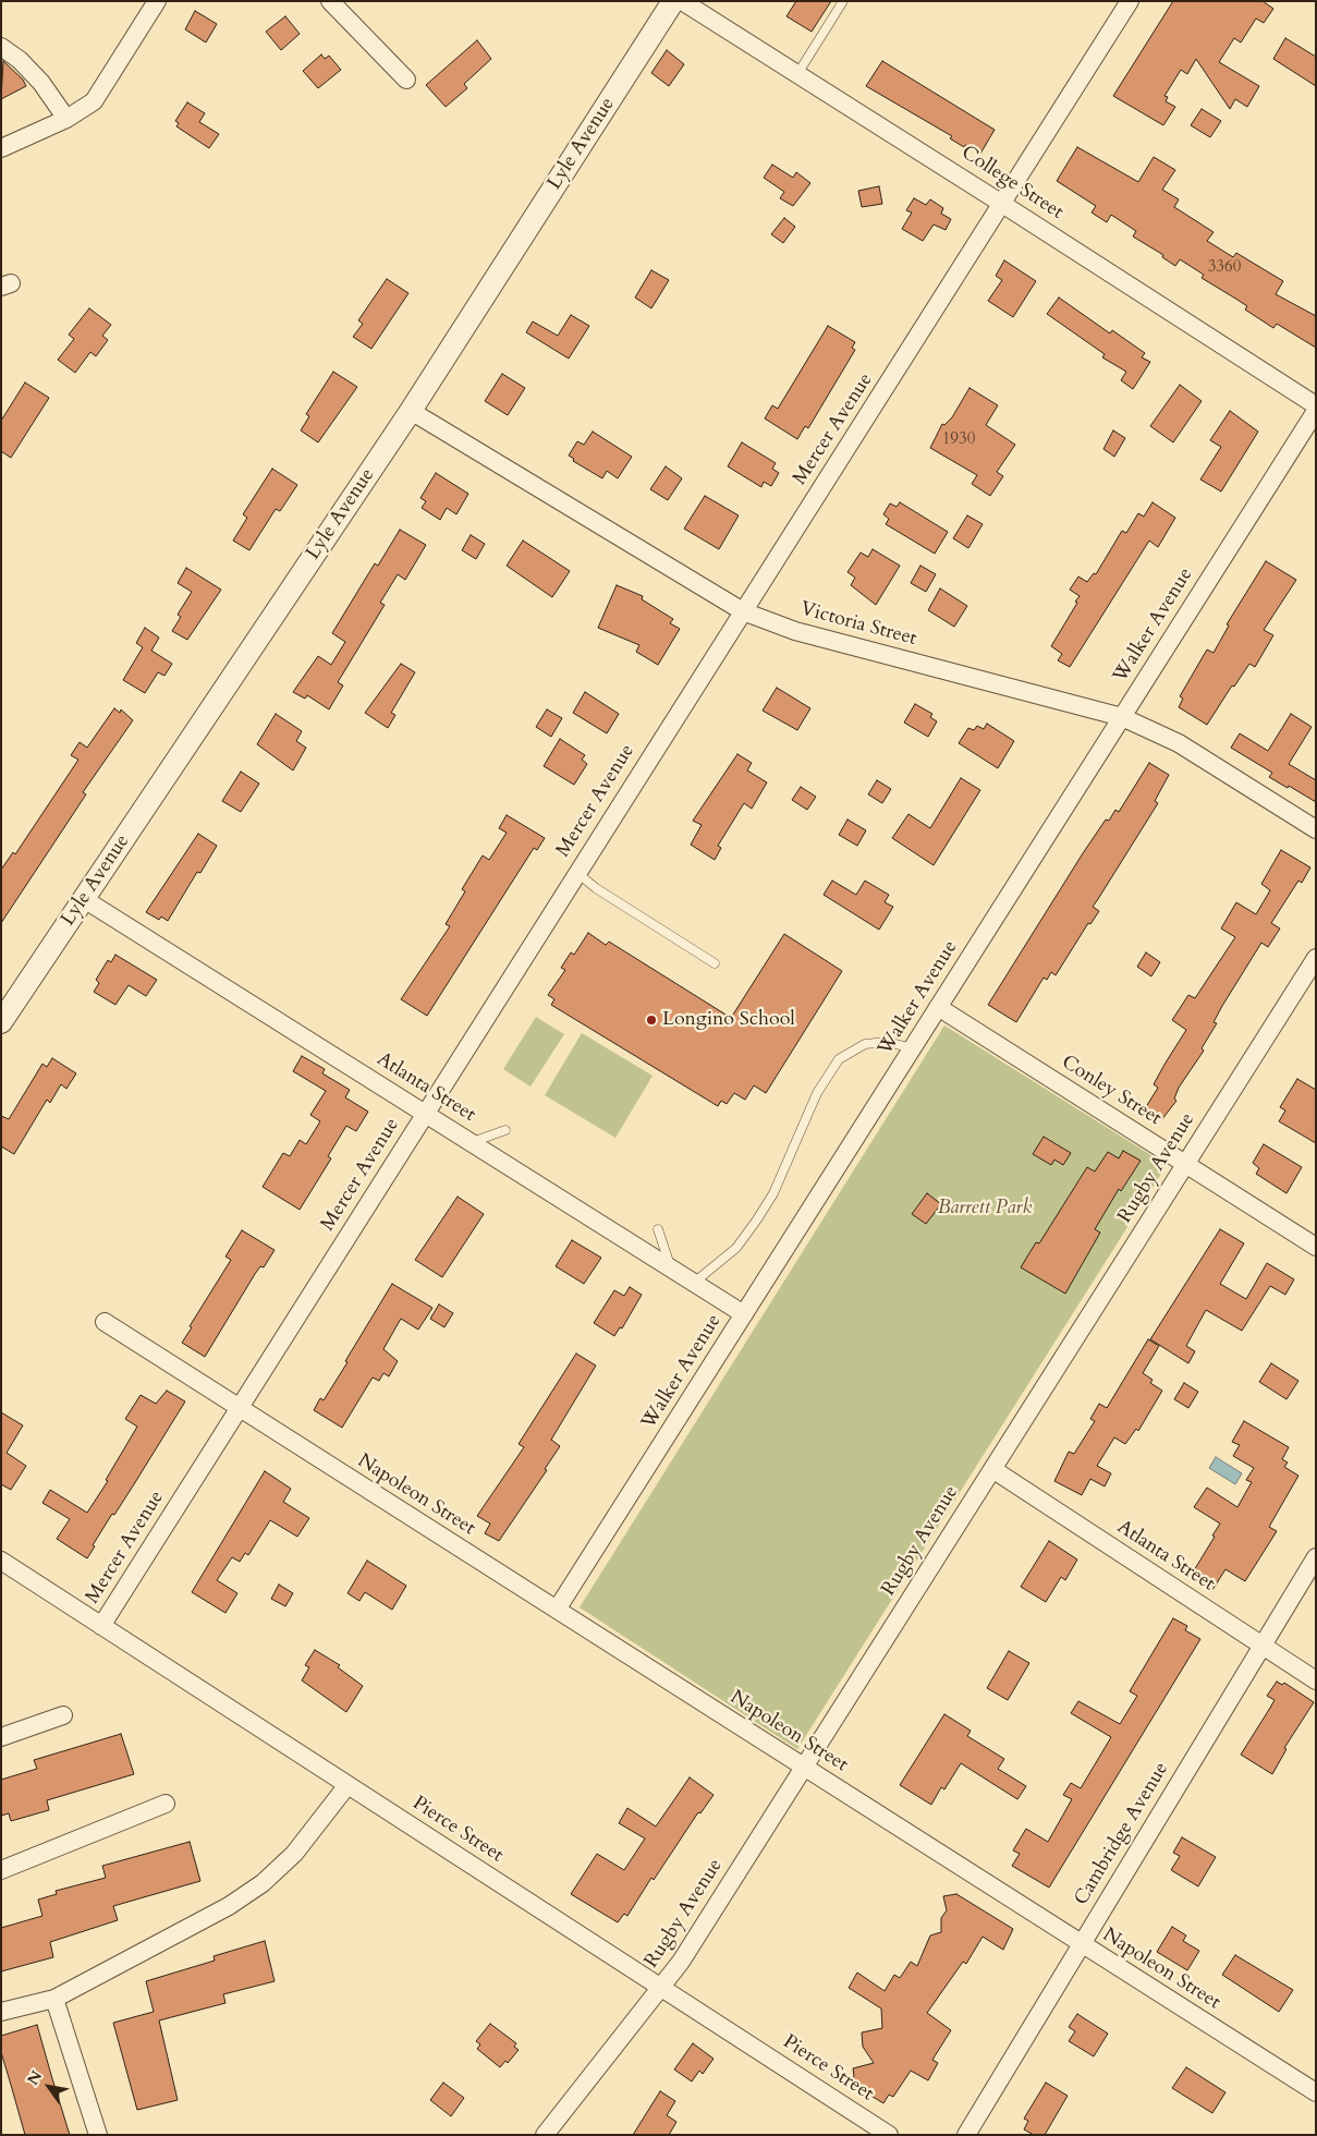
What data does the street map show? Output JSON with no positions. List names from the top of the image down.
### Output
{
  "streets": {
    "street": [
      "Lyle Avenue",
      "College Street",
      "Mercer Avenue",
      "Victoria Street",
      "Walker Avenue",
      "Atlanta Street",
      "Conley Street",
      "Rugby Avenue",
      "Napoleon Street",
      "Pierce Street",
      "Cambridge Avenue"
    ]
  },
  "crossings": [
    ["Lyle Avenue", "Victoria Street"],
    ["Lyle Avenue", "Atlanta Street"],
    ["College Street", "Mercer Avenue"],
    ["Mercer Avenue", "Victoria Street"],
    ["Mercer Avenue", "Atlanta Street"],
    ["Mercer Avenue", "Napoleon Street"],
    ["Mercer Avenue", "Pierce Street"],
    ["Victoria Street", "Walker Avenue"],
    ["Walker Avenue", "Atlanta Street"],
    ["Walker Avenue", "Conley Street"],
    ["Walker Avenue", "Napoleon Street"],
    ["Atlanta Street", "Rugby Avenue"],
    ["Atlanta Street", "Cambridge Avenue"],
    ["Conley Street", "Rugby Avenue"],
    ["Rugby Avenue", "Napoleon Street"],
    ["Rugby Avenue", "Pierce Street"],
    ["Napoleon Street", "Cambridge Avenue"]
  ],
  "parks": ["Barrett Park"],
  "places": ["Longino School"],
  "house_numbers": ["3360", "1930"],
  "north": "top left"
}
